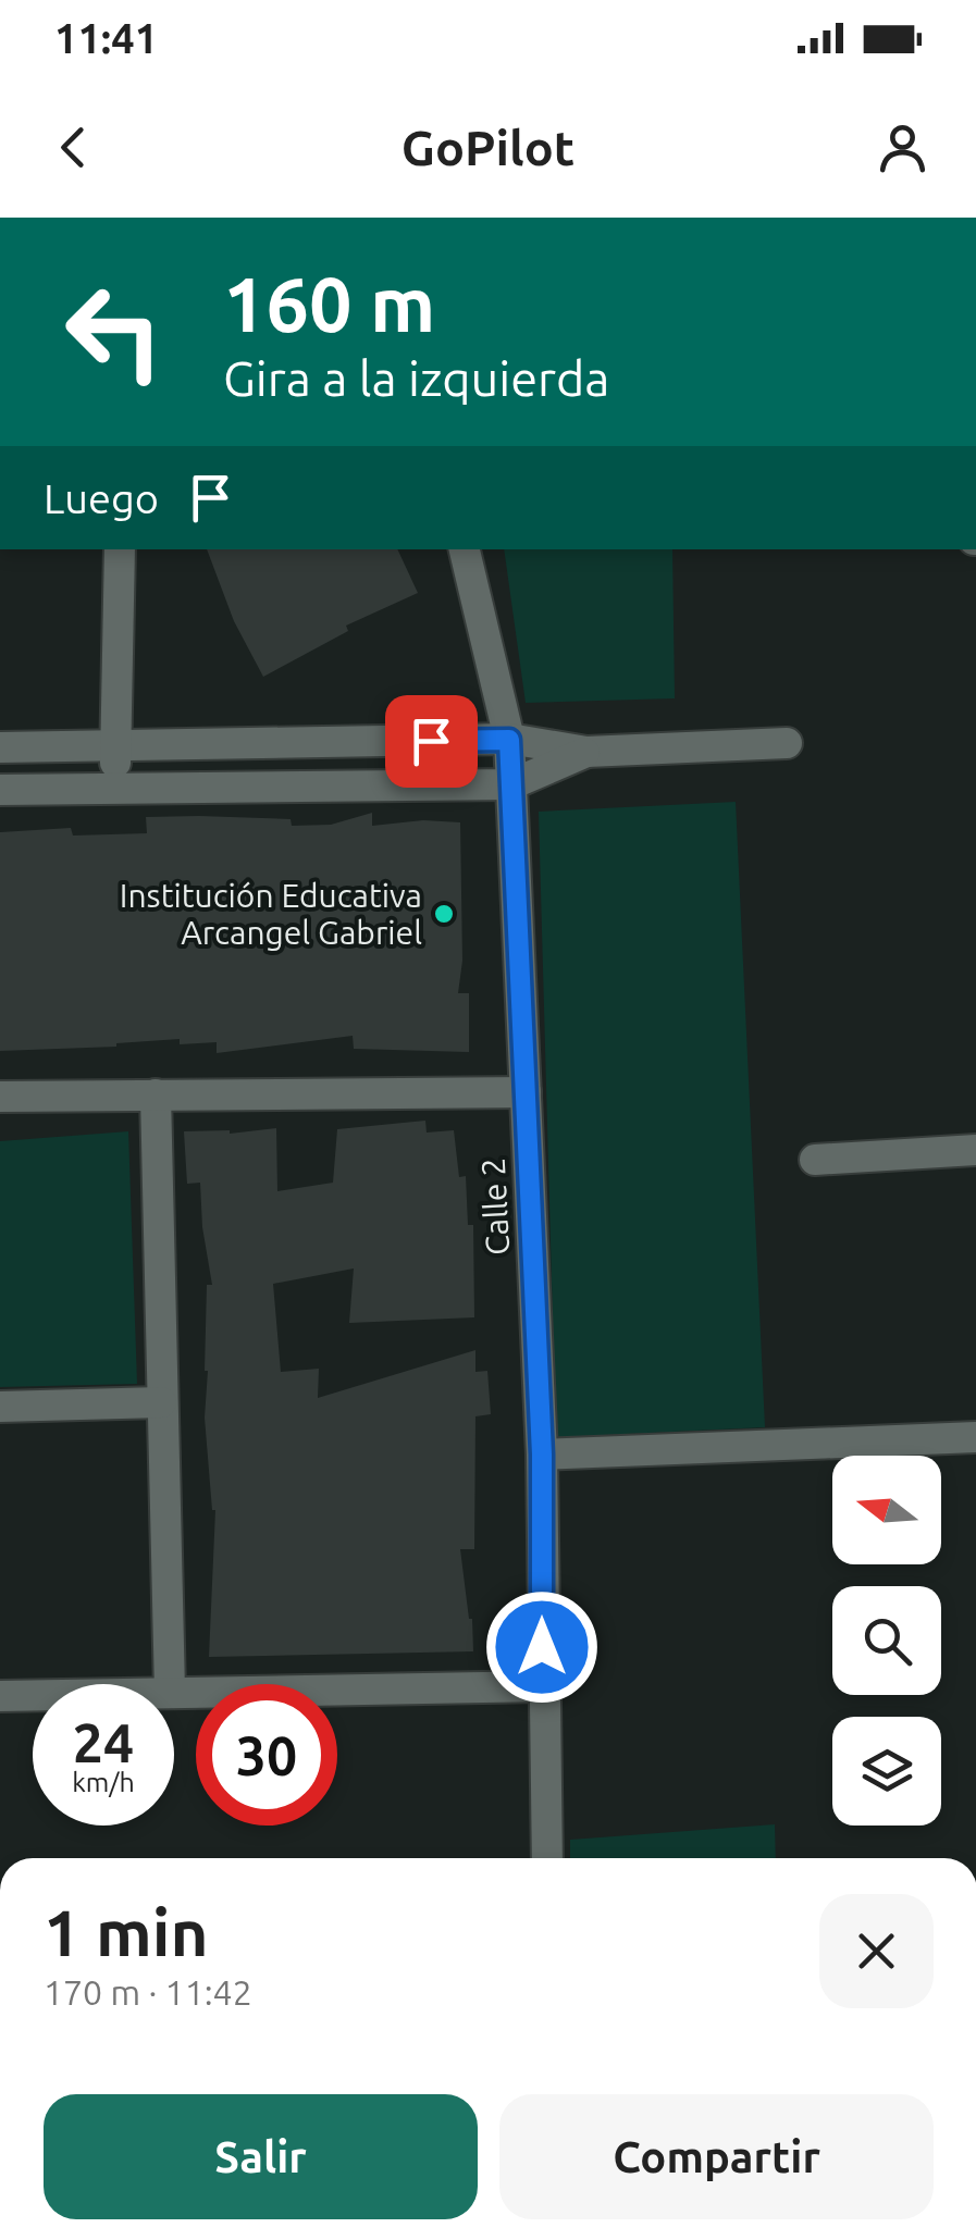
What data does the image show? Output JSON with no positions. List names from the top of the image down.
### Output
{
  "streets": {
    "street": ["Calle 2"]
  },
  "places": ["Institución Educativa Arcangel Gabriel"],
  "north": "left",
  "page": {
    "status": "11:41",
    "header": "GoPilot",
    "turn": ["160 m", "Gira a la izquierda"],
    "then": "Luego",
    "speed": "24 km/h",
    "limit": "30",
    "heading": ["1 min", "170 m · 11:42"],
    "buttons": ["Salir", "Compartir"]
  }
}
